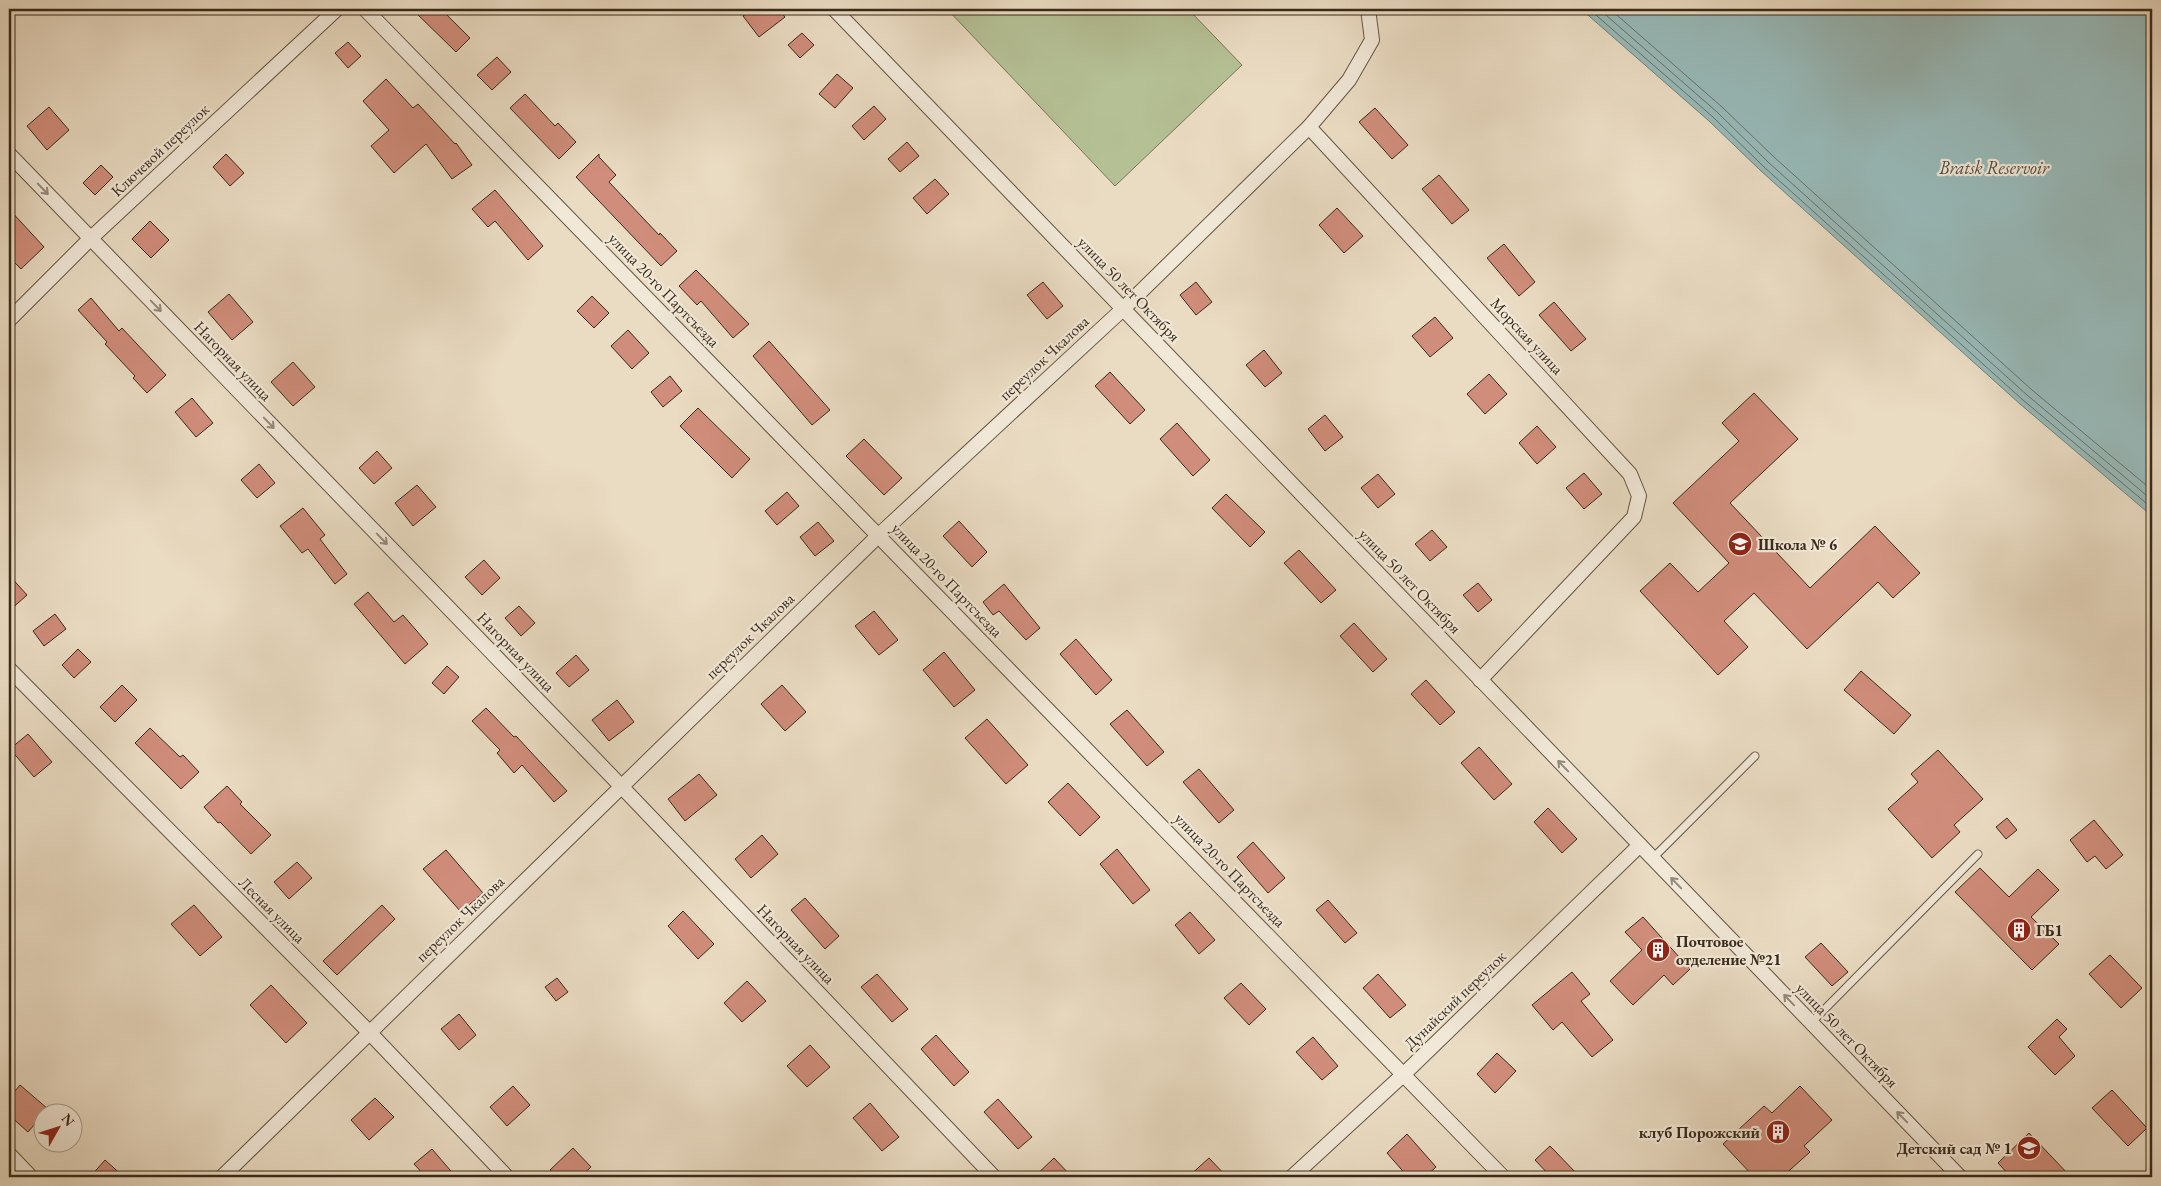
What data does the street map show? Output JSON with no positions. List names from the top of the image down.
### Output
{
  "streets": {
    "street": [
      "Ключевой переулок",
      "улица 50 лет Октября",
      "улица 20-го Партсъезда",
      "Морская улица",
      "переулок Чкалова",
      "Нагорная улица",
      "Лесная улица",
      "Дунайский переулок"
    ]
  },
  "crossings": [
    ["Ключевой переулок", "Нагорная улица"],
    ["улица 50 лет Октября", "Морская улица"],
    ["улица 50 лет Октября", "переулок Чкалова"],
    ["улица 50 лет Октября", "Дунайский переулок"],
    ["улица 20-го Партсъезда", "переулок Чкалова"],
    ["улица 20-го Партсъезда", "Дунайский переулок"],
    ["Морская улица", "переулок Чкалова"],
    ["переулок Чкалова", "Нагорная улица"],
    ["переулок Чкалова", "Лесная улица"]
  ],
  "one_way": ["улица 50 лет Октября", "Нагорная улица"],
  "water": ["Bratsk Reservoir"],
  "places": {
    "school or university": ["Школа № 6", "Детский сад № 1"],
    "building": ["ГБ1", "Почтовое отделение №21", "клуб Порожский"]
  },
  "north": "top right"
}
